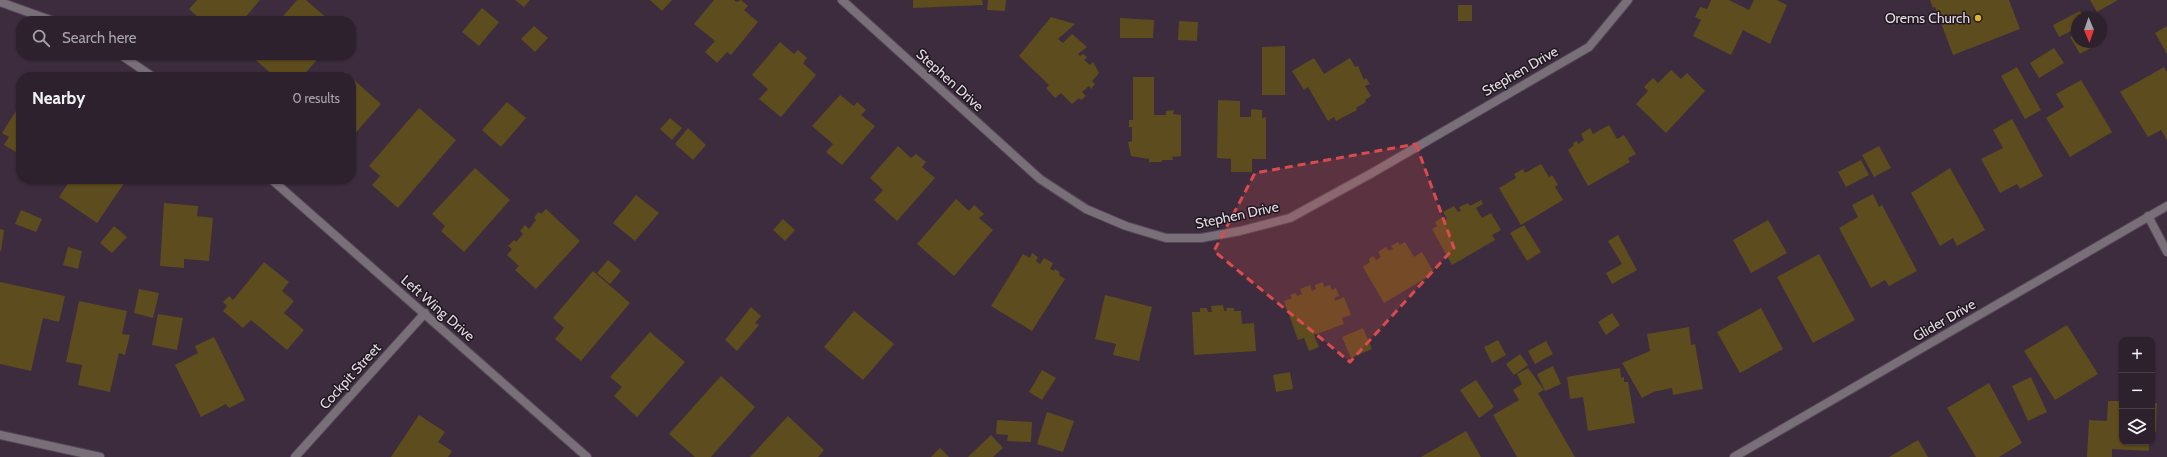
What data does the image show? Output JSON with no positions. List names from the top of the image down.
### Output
{
  "streets": {
    "street": [
      "Stephen Drive",
      "Left Wing Drive",
      "Glider Drive",
      "Cockpit Street"
    ]
  },
  "crossings": [
    ["Left Wing Drive", "Cockpit Street"]
  ],
  "places": ["Orems Church"],
  "north": "bottom",
  "page": {
    "search": "Search here",
    "heading": ["Nearby", "0 results"],
    "map_buttons": ["+", "−"]
  }
}
